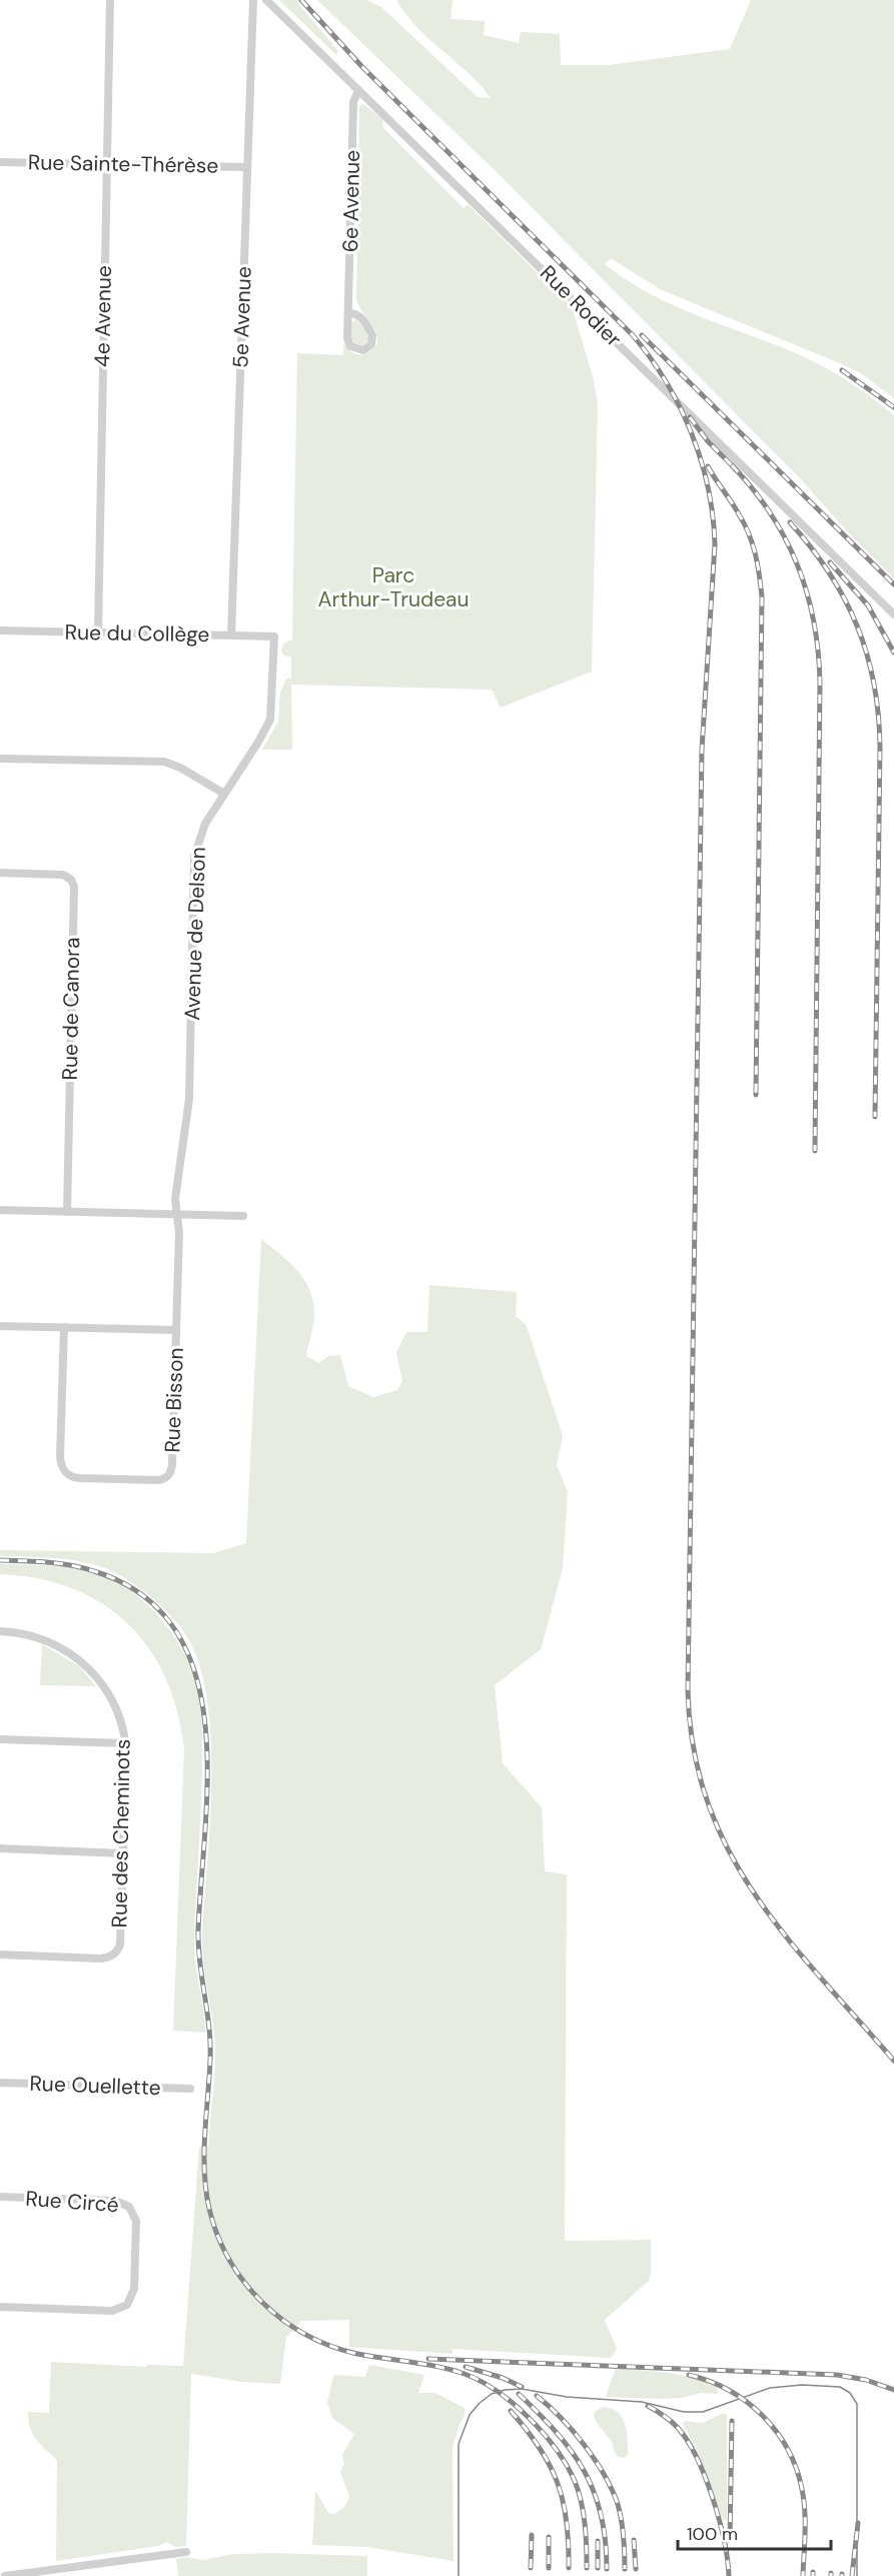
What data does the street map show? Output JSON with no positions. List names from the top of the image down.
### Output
{
  "streets": {
    "street": [
      "Rue Sainte-Thérèse",
      "6e Avenue",
      "Rue Rodier",
      "4e Avenue",
      "5e Avenue",
      "Rue du Collège",
      "Avenue de Delson",
      "Rue de Canora",
      "Rue Bisson",
      "Rue des Cheminots",
      "Rue Ouellette",
      "Rue Circé"
    ]
  },
  "crossings": [
    ["Rue Sainte-Thérèse", "4e Avenue"],
    ["Rue Sainte-Thérèse", "5e Avenue"],
    ["6e Avenue", "Rue Rodier"],
    ["4e Avenue", "Rue du Collège"],
    ["5e Avenue", "Rue du Collège"],
    ["Rue du Collège", "Avenue de Delson"],
    ["Avenue de Delson", "Rue Bisson"]
  ],
  "parks": ["Parc Arthur-Trudeau"],
  "scale_bar": "100 m"
}
